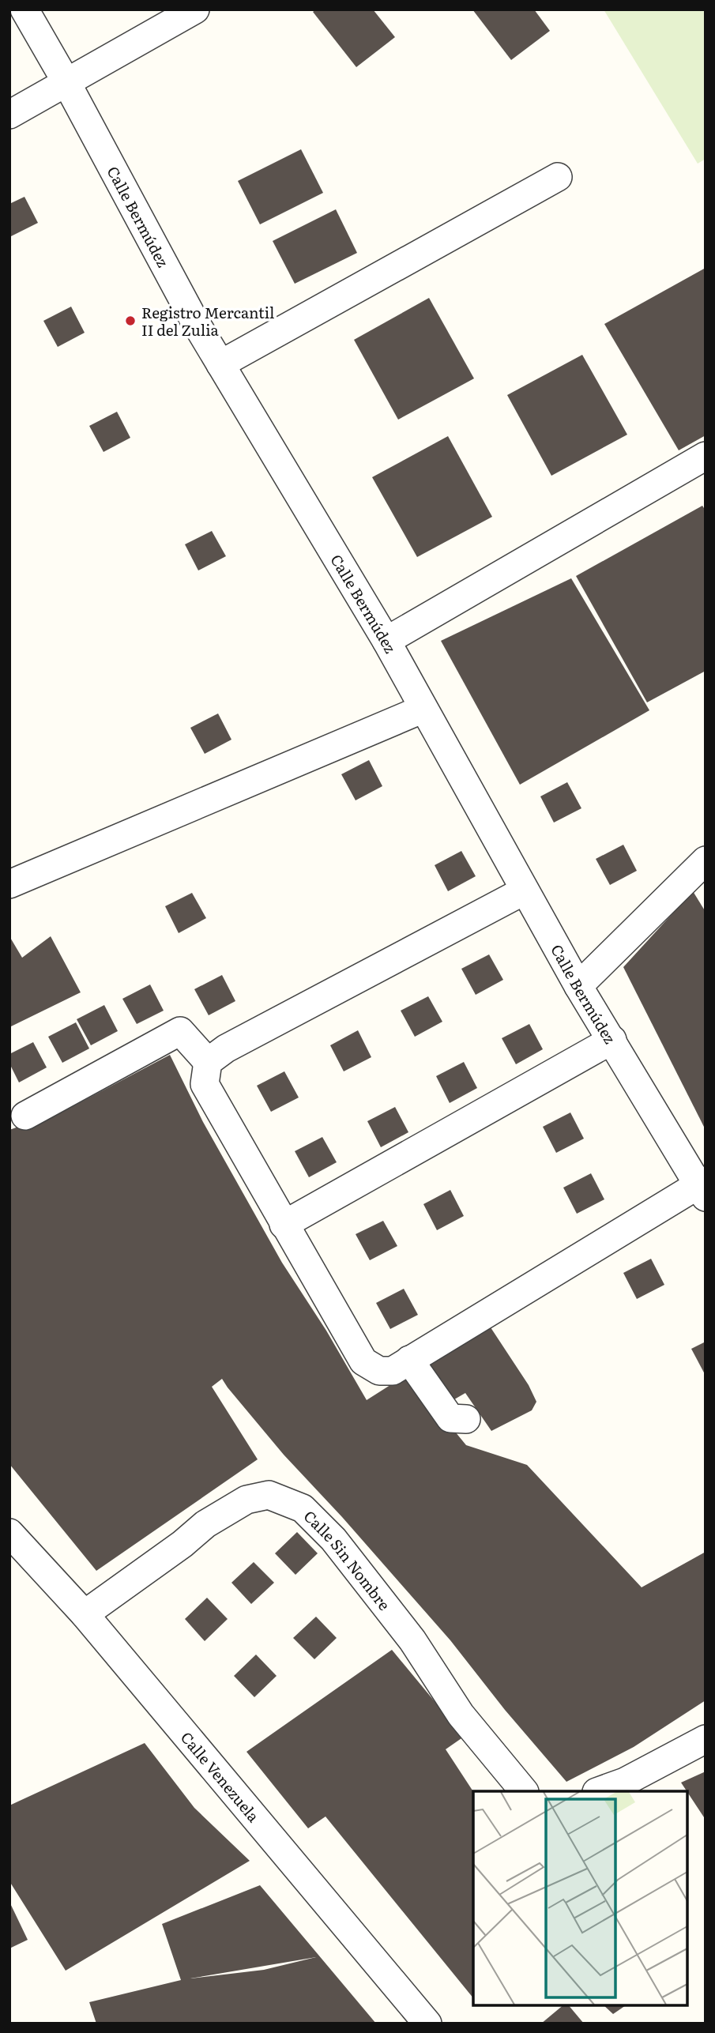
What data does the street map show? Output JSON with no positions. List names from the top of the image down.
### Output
{
  "streets": {
    "street": ["Calle Bermúdez", "Calle Sin Nombre", "Calle Venezuela"]
  },
  "crossings": [
    ["Calle Sin Nombre", "Calle Venezuela"]
  ],
  "places": ["Registro Mercantil II del Zulia"]
}
